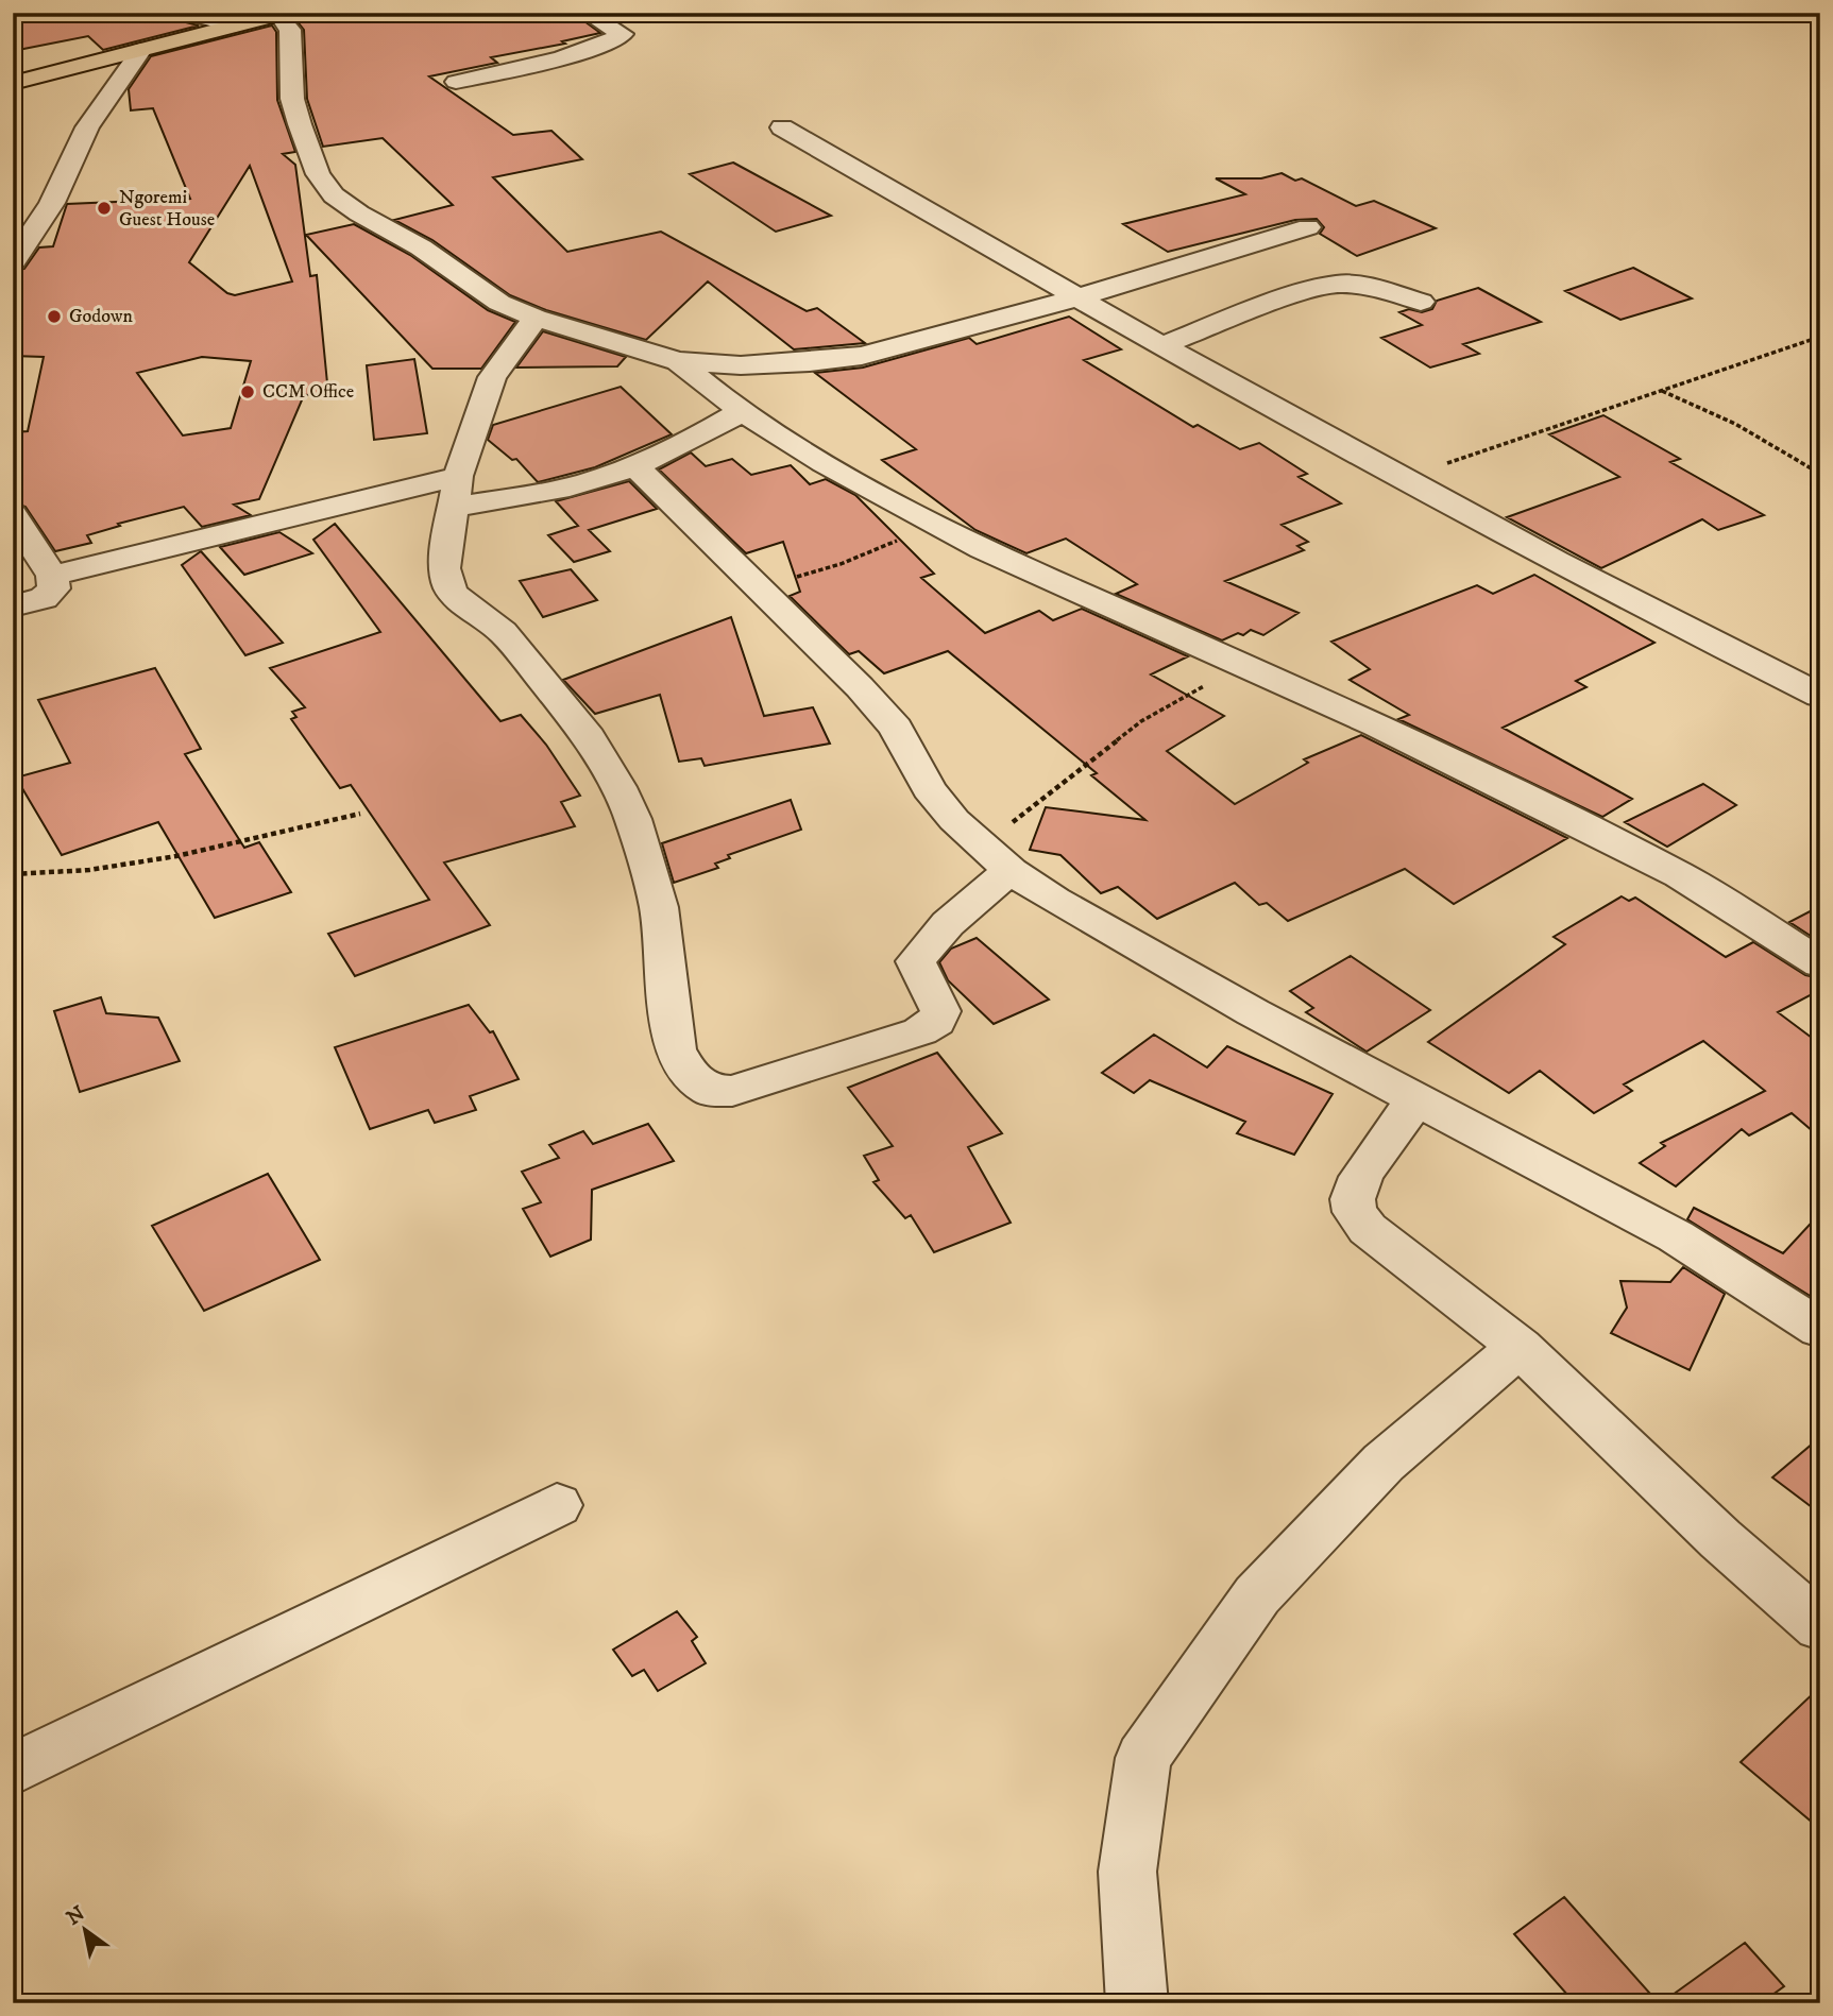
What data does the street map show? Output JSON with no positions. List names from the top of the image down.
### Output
{
  "places": ["Ngoremi Guest House", "Godown", "CCM Office"],
  "north": "top left"
}
